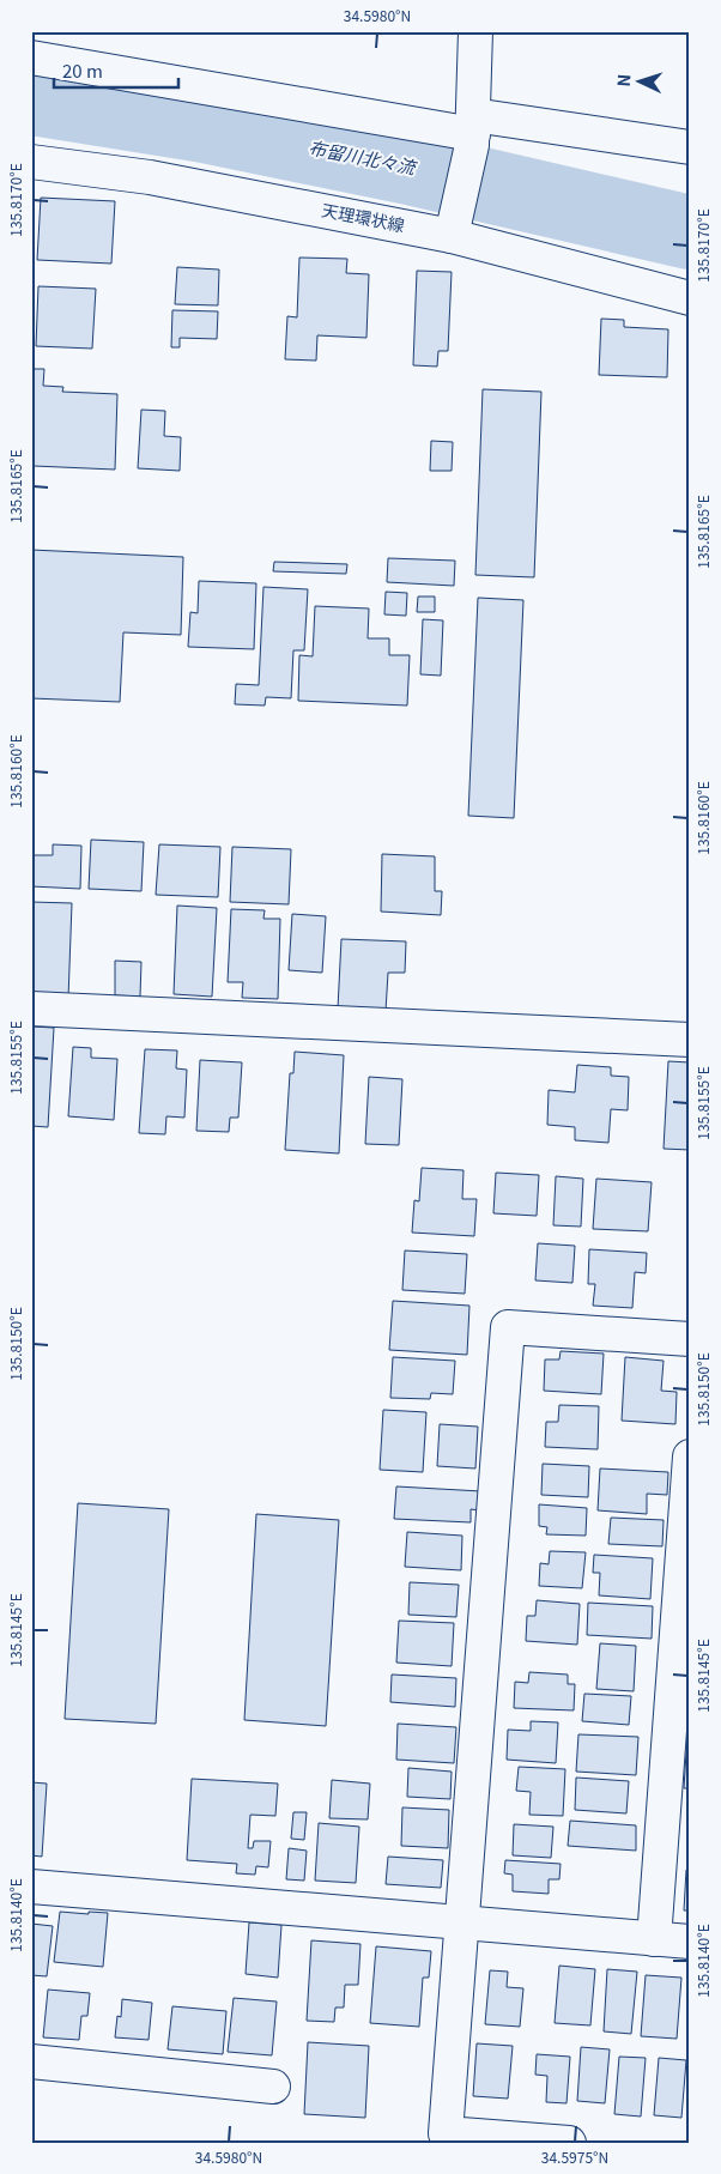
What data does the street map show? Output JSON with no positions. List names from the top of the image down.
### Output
{
  "streets": {
    "street": ["天理環状線"]
  },
  "water": ["布留川北々流"],
  "scale_bar": "20 m",
  "north": "left",
  "coordinates": [
    "34.5980°N",
    "135.8170°E",
    "135.8165°E",
    "135.8160°E",
    "135.8155°E",
    "135.8150°E",
    "135.8145°E",
    "135.8140°E",
    "34.5975°N"
  ]
}
